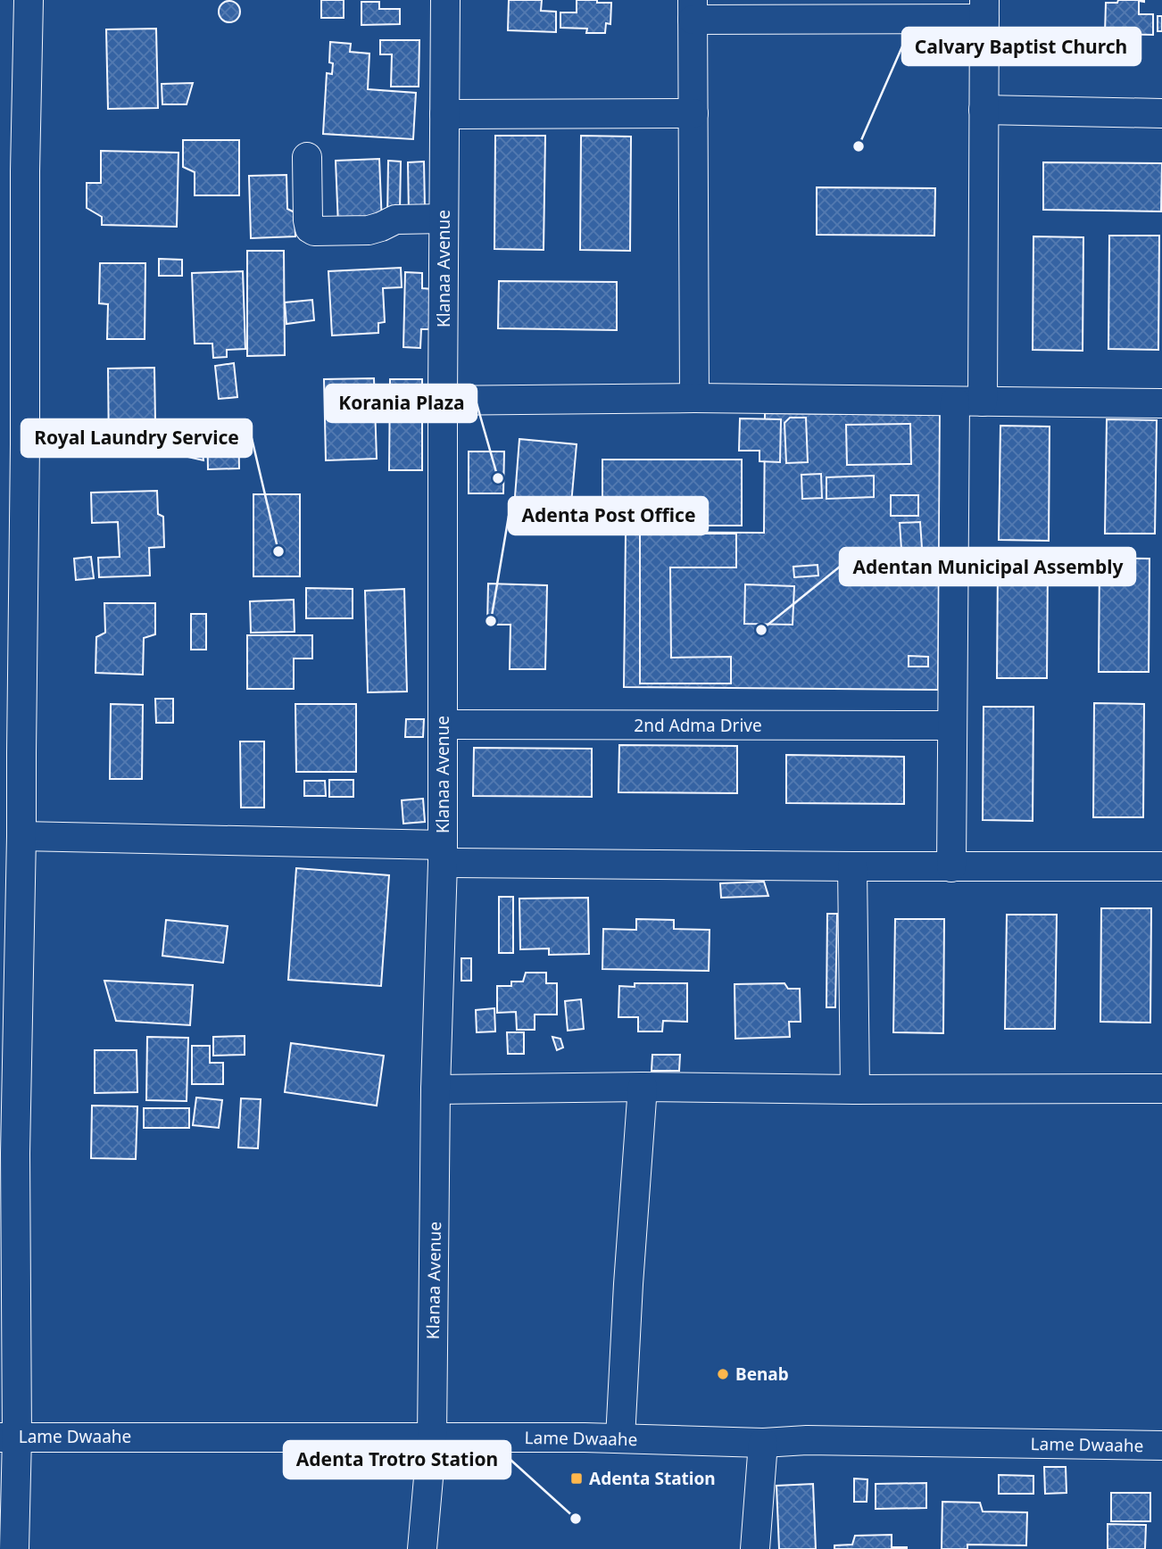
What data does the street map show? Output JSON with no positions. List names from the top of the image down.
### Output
{
  "streets": {
    "street": ["Klanaa Avenue", "2nd Adma Drive", "Lame Dwaahe"]
  },
  "crossings": [
    ["Klanaa Avenue", "2nd Adma Drive"],
    ["Klanaa Avenue", "Lame Dwaahe"]
  ],
  "places": {
    "other": [
      "Calvary Baptist Church",
      "Korania Plaza",
      "Royal Laundry Service",
      "Adenta Post Office",
      "Adentan Municipal Assembly",
      "Benab",
      "Adenta Trotro Station"
    ],
    "transit": ["Adenta Station"]
  }
}
